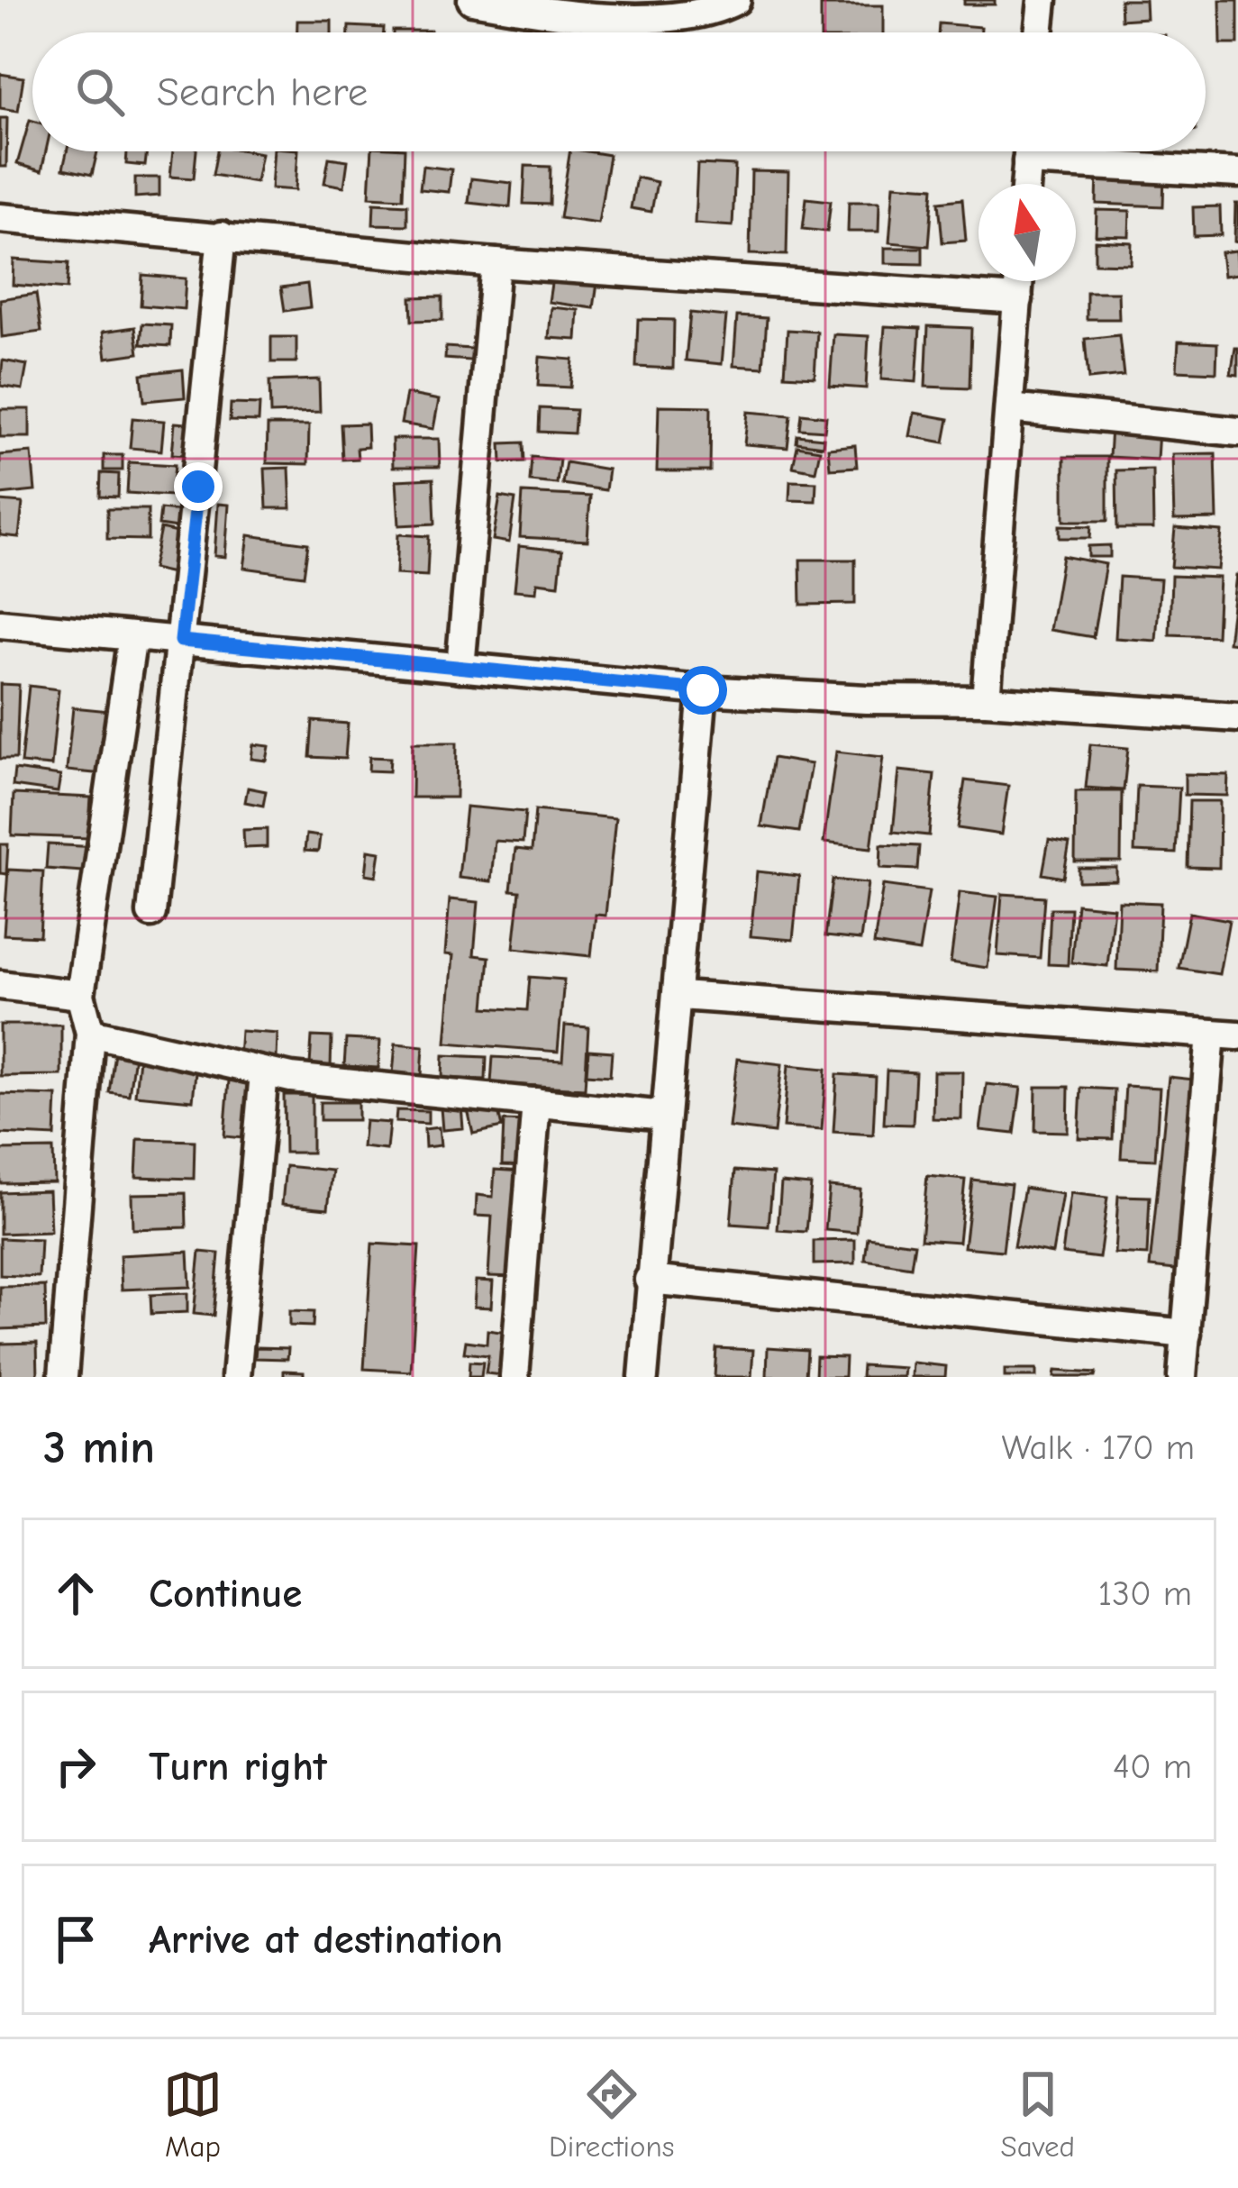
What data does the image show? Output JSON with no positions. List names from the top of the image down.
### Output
{
  "north": "top",
  "page": {
    "search": "Search here",
    "heading": ["3 min", "Walk · 170 m"],
    "list": [
      ["Continue", "130 m"],
      ["Turn right", "40 m"],
      "Arrive at destination"
    ],
    "nav": ["Map", "Directions", "Saved"]
  }
}
